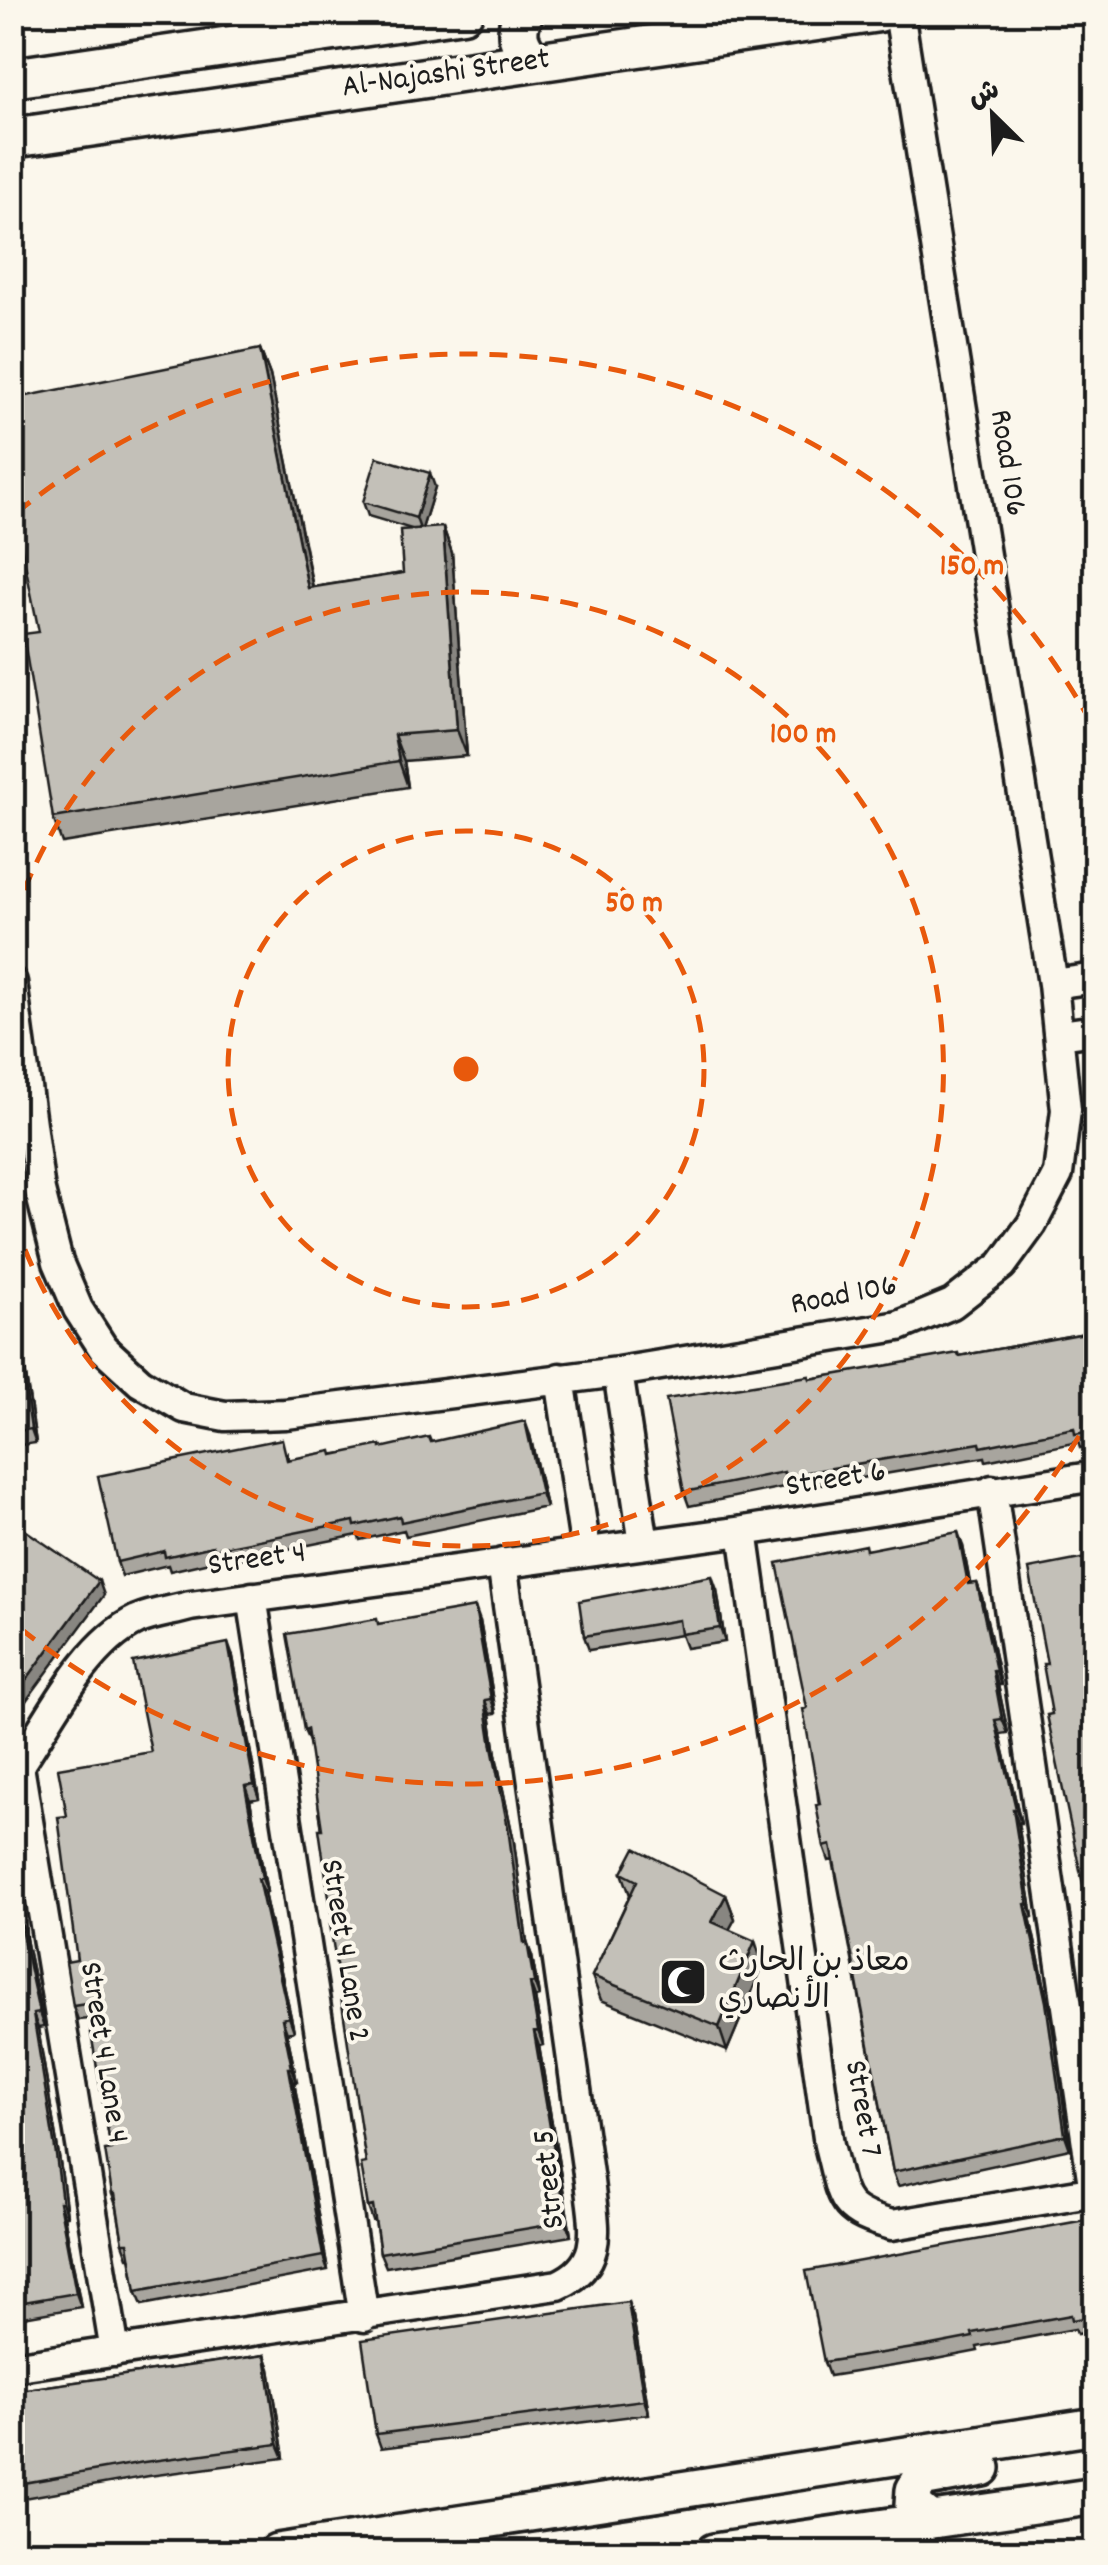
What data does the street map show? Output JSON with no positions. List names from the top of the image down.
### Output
{
  "streets": {
    "main road": ["Al-Najashi Street"],
    "street": [
      "Road 106",
      "Street 6",
      "Street 4",
      "Street 4 Lane 2",
      "Street 4 Lane 4",
      "Street 7",
      "Street 5"
    ]
  },
  "crossings": [
    ["Street 6", "Street 4"],
    ["Street 6", "Street 7"],
    ["Street 4", "Street 4 Lane 2"],
    ["Street 4", "Street 4 Lane 4"],
    ["Street 4", "Street 5"],
    ["Street 4 Lane 2", "Street 5"],
    ["Street 4 Lane 4", "Street 5"]
  ],
  "places": {
    "mosque": ["معاذ بن الحارث الأنصاري"]
  },
  "north": "top left",
  "rings": ["150 m", "100 m", "50 m"]
}
